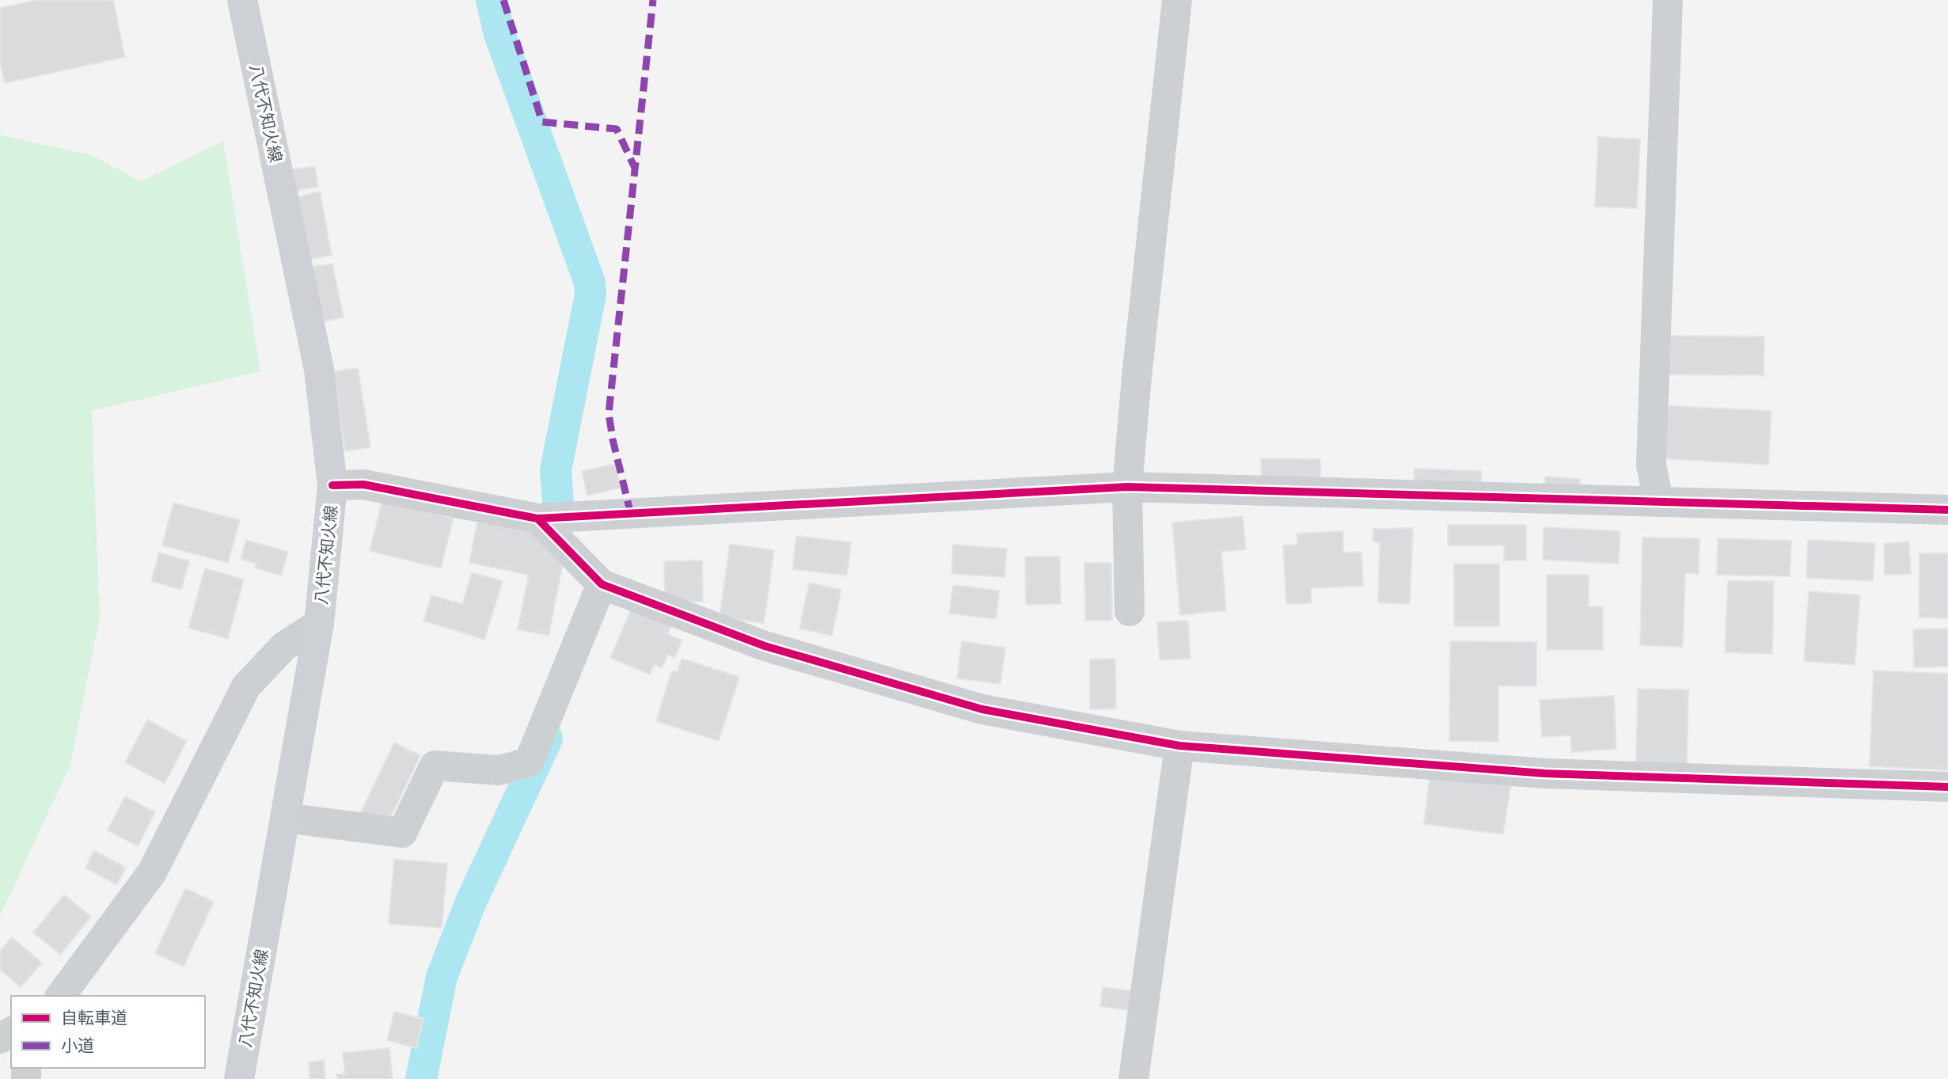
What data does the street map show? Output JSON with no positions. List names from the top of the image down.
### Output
{
  "streets": {
    "main road": ["八代不知火線"]
  },
  "legend": ["自転車道", "小道"]
}
